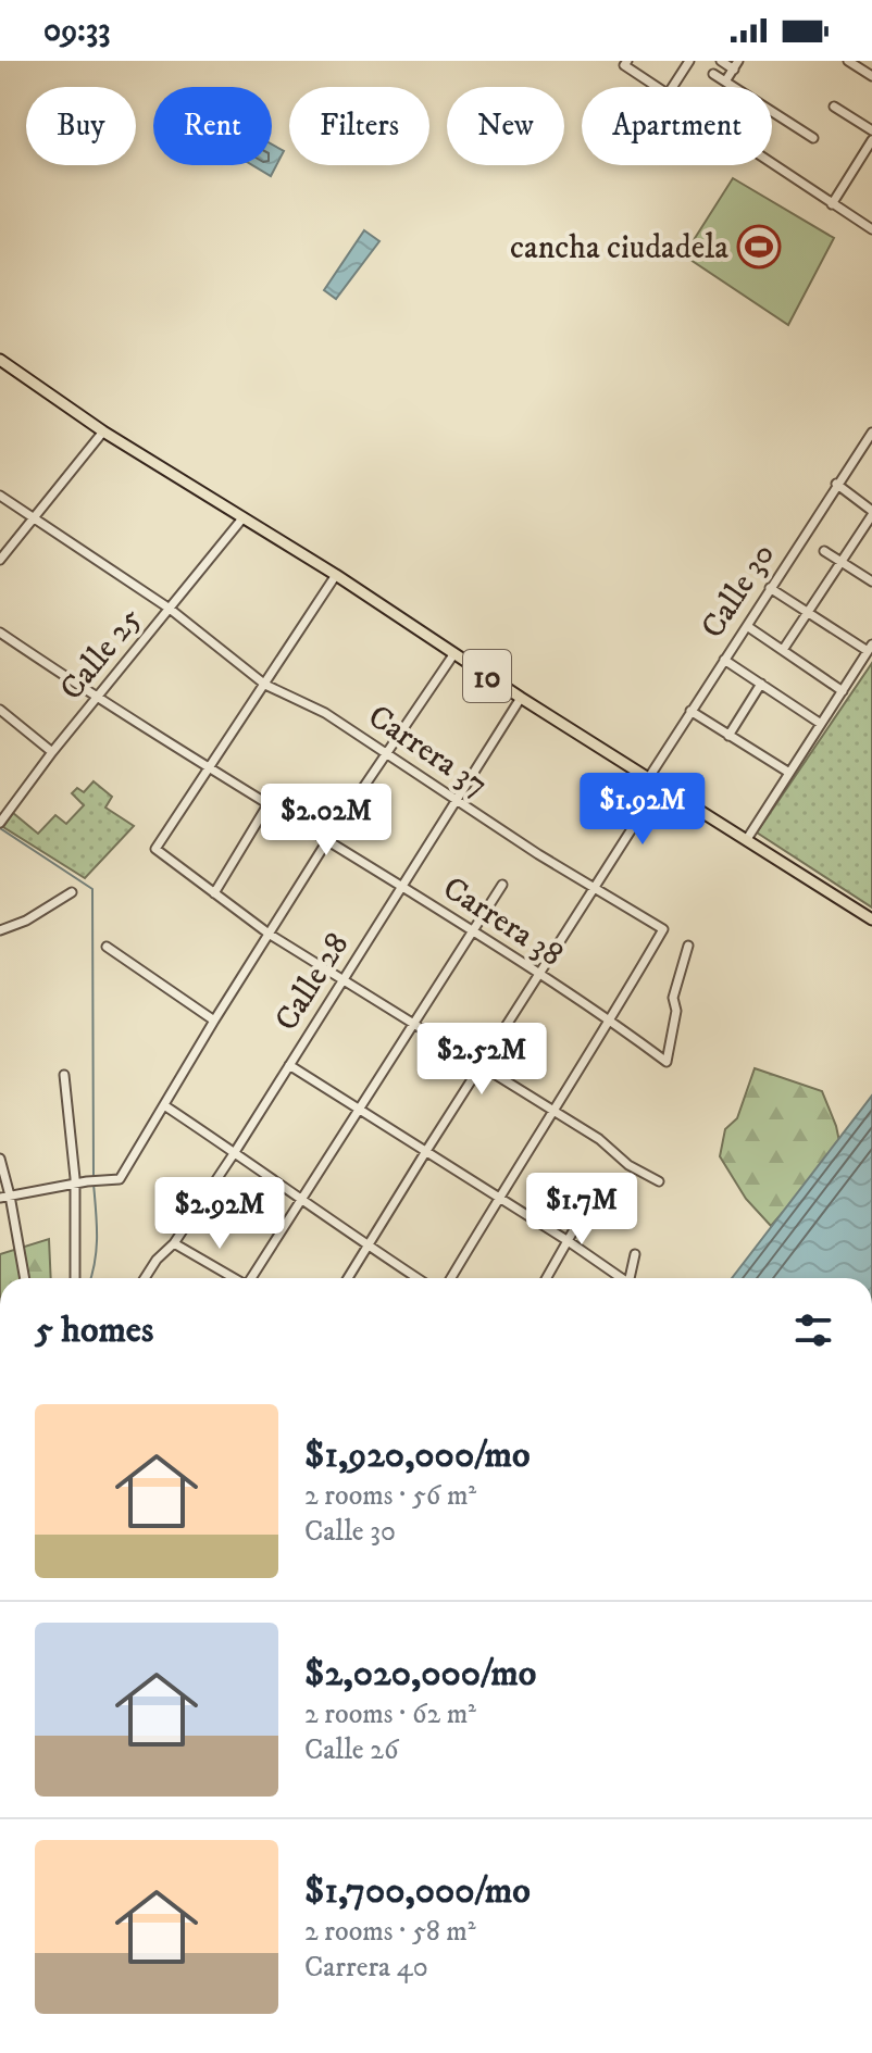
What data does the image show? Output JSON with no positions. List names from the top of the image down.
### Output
{
  "streets": {
    "main road": ["10"],
    "street": [
      "Calle 30",
      "Calle 25",
      "Carrera 37",
      "Carrera 38",
      "Calle 28"
    ]
  },
  "crossings": [
    ["Calle 30", "10"],
    ["Calle 25", "10"],
    ["Calle 25", "Carrera 37"],
    ["Calle 25", "Carrera 38"],
    ["10", "Calle 28"],
    ["Carrera 37", "Carrera 38"],
    ["Carrera 37", "Calle 28"],
    ["Carrera 38", "Calle 28"]
  ],
  "places": {
    "sports": ["cancha ciudadela"]
  },
  "page": {
    "status": "09:33",
    "chip": [
      "Buy",
      "Rent",
      "Filters",
      "New",
      "Apartment"
    ],
    "price": [
      "$1.92M",
      "$2.02M",
      "$2.52M",
      "$1.7M",
      "$2.92M"
    ],
    "heading": "5 homes",
    "list": [
      {
        "name": "$1,920,000/mo",
        "note": "2 rooms · 56 m² · Calle 30"
      },
      {
        "name": "$2,020,000/mo",
        "note": "2 rooms · 62 m² · Calle 26"
      },
      {
        "name": "$1,700,000/mo",
        "note": "2 rooms · 58 m² · Carrera 40"
      }
    ]
  }
}
